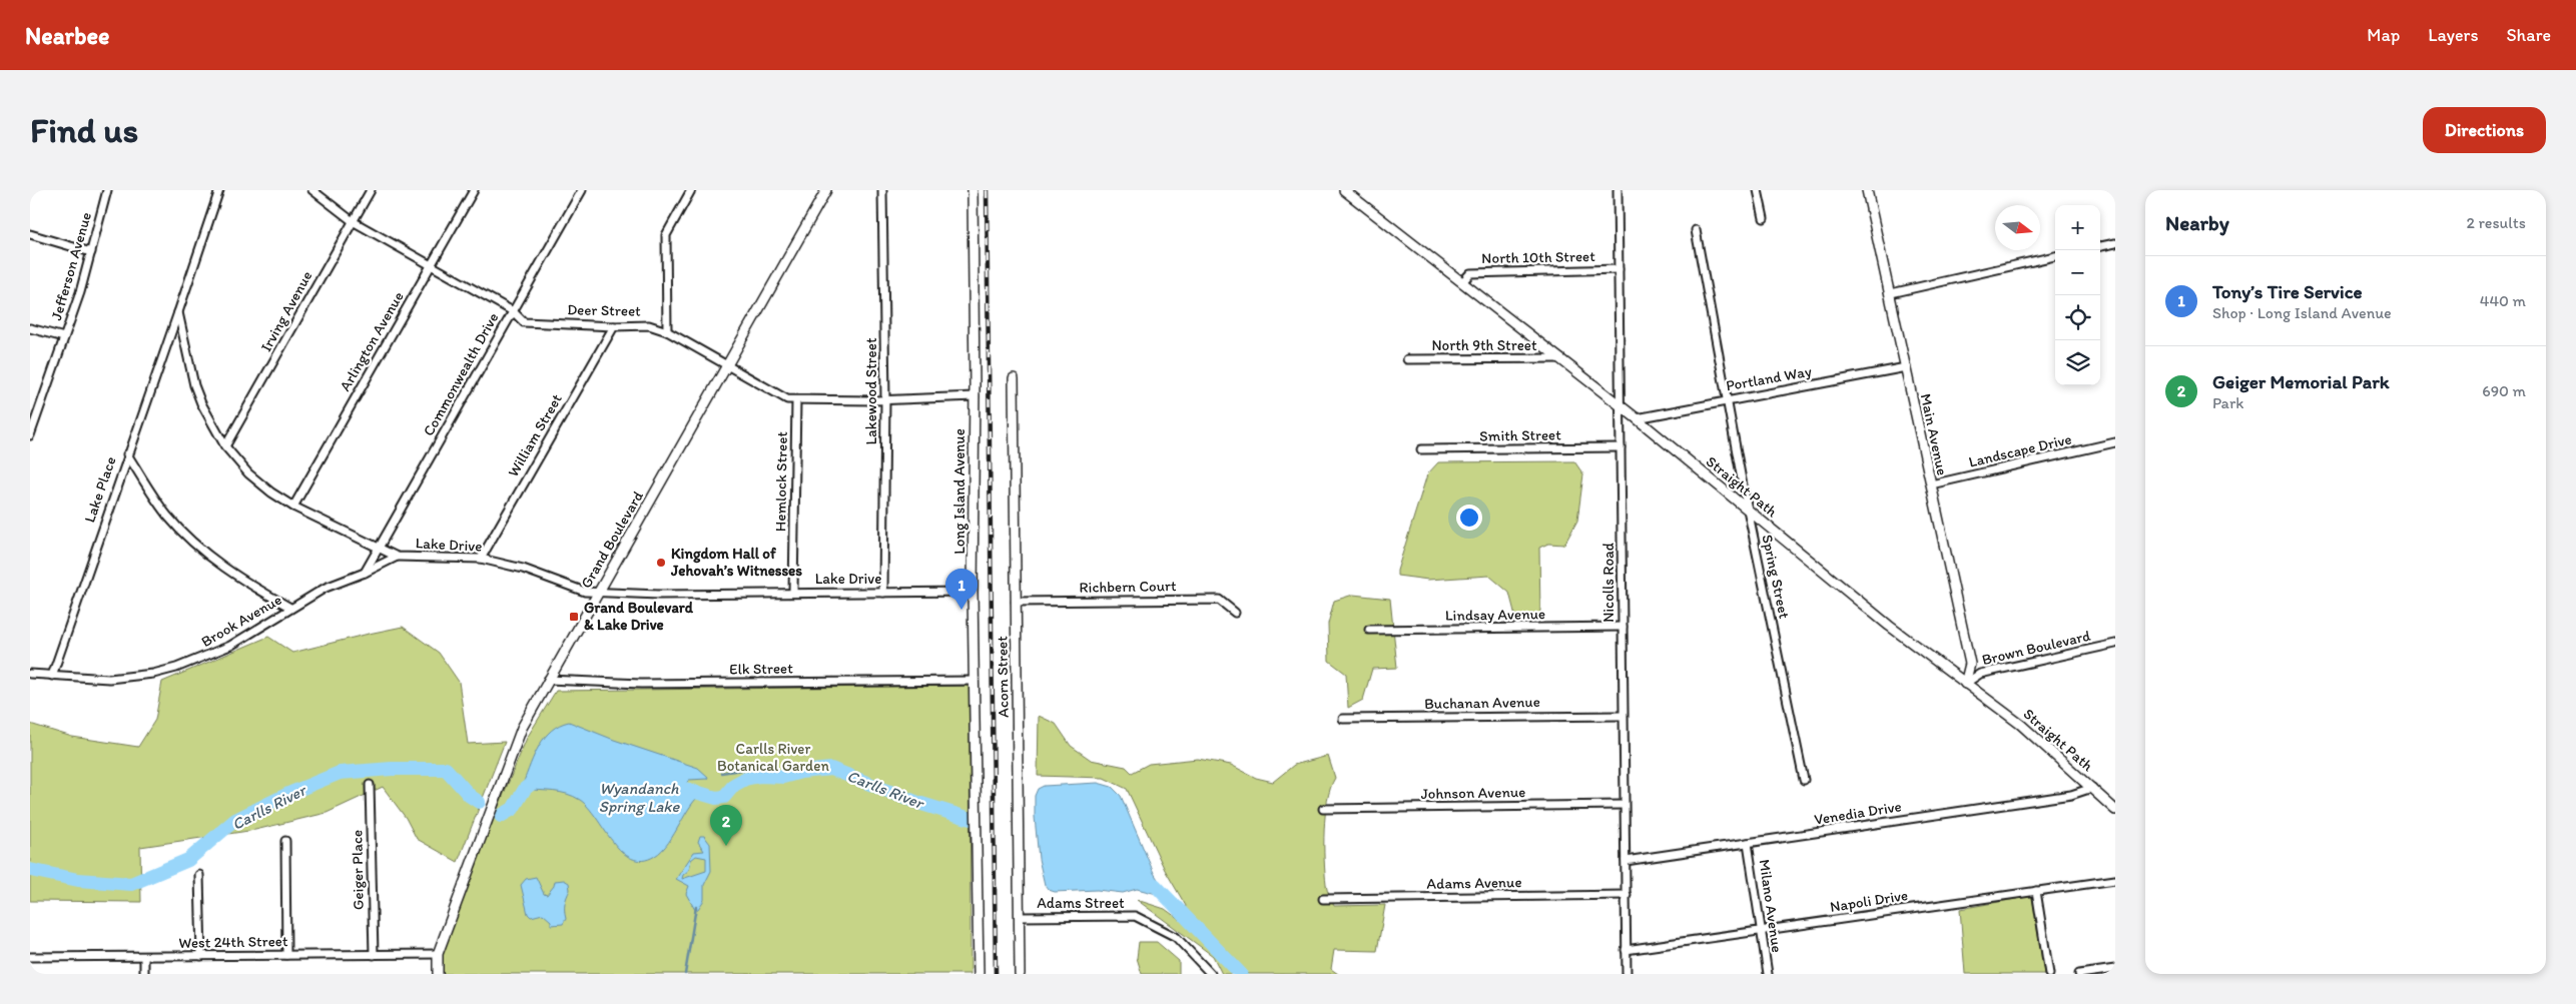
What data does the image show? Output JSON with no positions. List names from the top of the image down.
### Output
{
  "streets": {
    "street": [
      "North 10th Street",
      "Jefferson Avenue",
      "Deer Street",
      "Irving Avenue",
      "Arlington Avenue",
      "North 9th Street",
      "Commonwealth Drive",
      "Portland Way",
      "Lakewood Street",
      "Main Avenue",
      "William Street",
      "Smith Street",
      "Landscape Drive",
      "Hemlock Street",
      "Straight Path",
      "Lake Place",
      "Long Island Avenue",
      "Grand Boulevard",
      "Lake Drive",
      "Spring Street",
      "Nicolls Road",
      "Richbern Court",
      "Lindsay Avenue",
      "Brook Avenue",
      "Brown Boulevard",
      "Elk Street",
      "Acorn Street",
      "Buchanan Avenue",
      "Johnson Avenue",
      "Venedia Drive",
      "Geiger Place",
      "Adams Avenue",
      "Napoli Drive",
      "Adams Street",
      "Milano Avenue",
      "West 24th Street"
    ]
  },
  "crossings": [
    ["North 10th Street", "Straight Path"],
    ["North 10th Street", "Nicolls Road"],
    ["Deer Street", "Irving Avenue"],
    ["Deer Street", "Arlington Avenue"],
    ["Deer Street", "Commonwealth Drive"],
    ["Deer Street", "Lakewood Street"],
    ["Deer Street", "William Street"],
    ["Deer Street", "Hemlock Street"],
    ["Deer Street", "Long Island Avenue"],
    ["Deer Street", "Grand Boulevard"],
    ["Irving Avenue", "Lake Drive"],
    ["Arlington Avenue", "Lake Drive"],
    ["North 9th Street", "Straight Path"],
    ["Commonwealth Drive", "Lake Drive"],
    ["Commonwealth Drive", "Brook Avenue"],
    ["Portland Way", "Main Avenue"],
    ["Portland Way", "Straight Path"],
    ["Portland Way", "Spring Street"],
    ["Lakewood Street", "Lake Drive"],
    ["Main Avenue", "Landscape Drive"],
    ["Main Avenue", "Straight Path"],
    ["Main Avenue", "Brown Boulevard"],
    ["William Street", "Lake Drive"],
    ["Smith Street", "Nicolls Road"],
    ["Hemlock Street", "Lake Drive"],
    ["Straight Path", "Spring Street"],
    ["Straight Path", "Nicolls Road"],
    ["Straight Path", "Brown Boulevard"],
    ["Straight Path", "Venedia Drive"],
    ["Lake Place", "Lake Drive"],
    ["Lake Place", "Brook Avenue"],
    ["Long Island Avenue", "Lake Drive"],
    ["Long Island Avenue", "Elk Street"],
    ["Grand Boulevard", "Lake Drive"],
    ["Grand Boulevard", "Elk Street"],
    ["Grand Boulevard", "West 24th Street"],
    ["Lake Drive", "Brook Avenue"],
    ["Nicolls Road", "Lindsay Avenue"],
    ["Nicolls Road", "Buchanan Avenue"],
    ["Nicolls Road", "Johnson Avenue"],
    ["Nicolls Road", "Venedia Drive"],
    ["Nicolls Road", "Adams Avenue"],
    ["Nicolls Road", "Napoli Drive"],
    ["Richbern Court", "Acorn Street"],
    ["Acorn Street", "Adams Street"],
    ["Venedia Drive", "Milano Avenue"],
    ["Geiger Place", "West 24th Street"],
    ["Napoli Drive", "Milano Avenue"]
  ],
  "water": ["Wyandanch Spring Lake", "Carlls River"],
  "parks": ["Carlls River Botanical Garden"],
  "places": {
    "other": ["Kingdom Hall of Jehovah’s Witnesses"],
    "transit": ["Grand Boulevard & Lake Drive"]
  },
  "north": "right",
  "page": {
    "header": "Nearbee",
    "nav": ["Map", "Layers", "Share"],
    "buttons": "Directions",
    "title": "Find us",
    "heading": ["Nearby", "2 results"],
    "map_buttons": ["+", "−"],
    "list": [
      {
        "mark": "1",
        "name": "Tony’s Tire Service",
        "note": "Shop · Long Island Avenue",
        "value": "440 m"
      },
      {
        "mark": "2",
        "name": "Geiger Memorial Park",
        "note": "Park",
        "value": "690 m"
      }
    ],
    "pins": ["1", "2"]
  }
}
